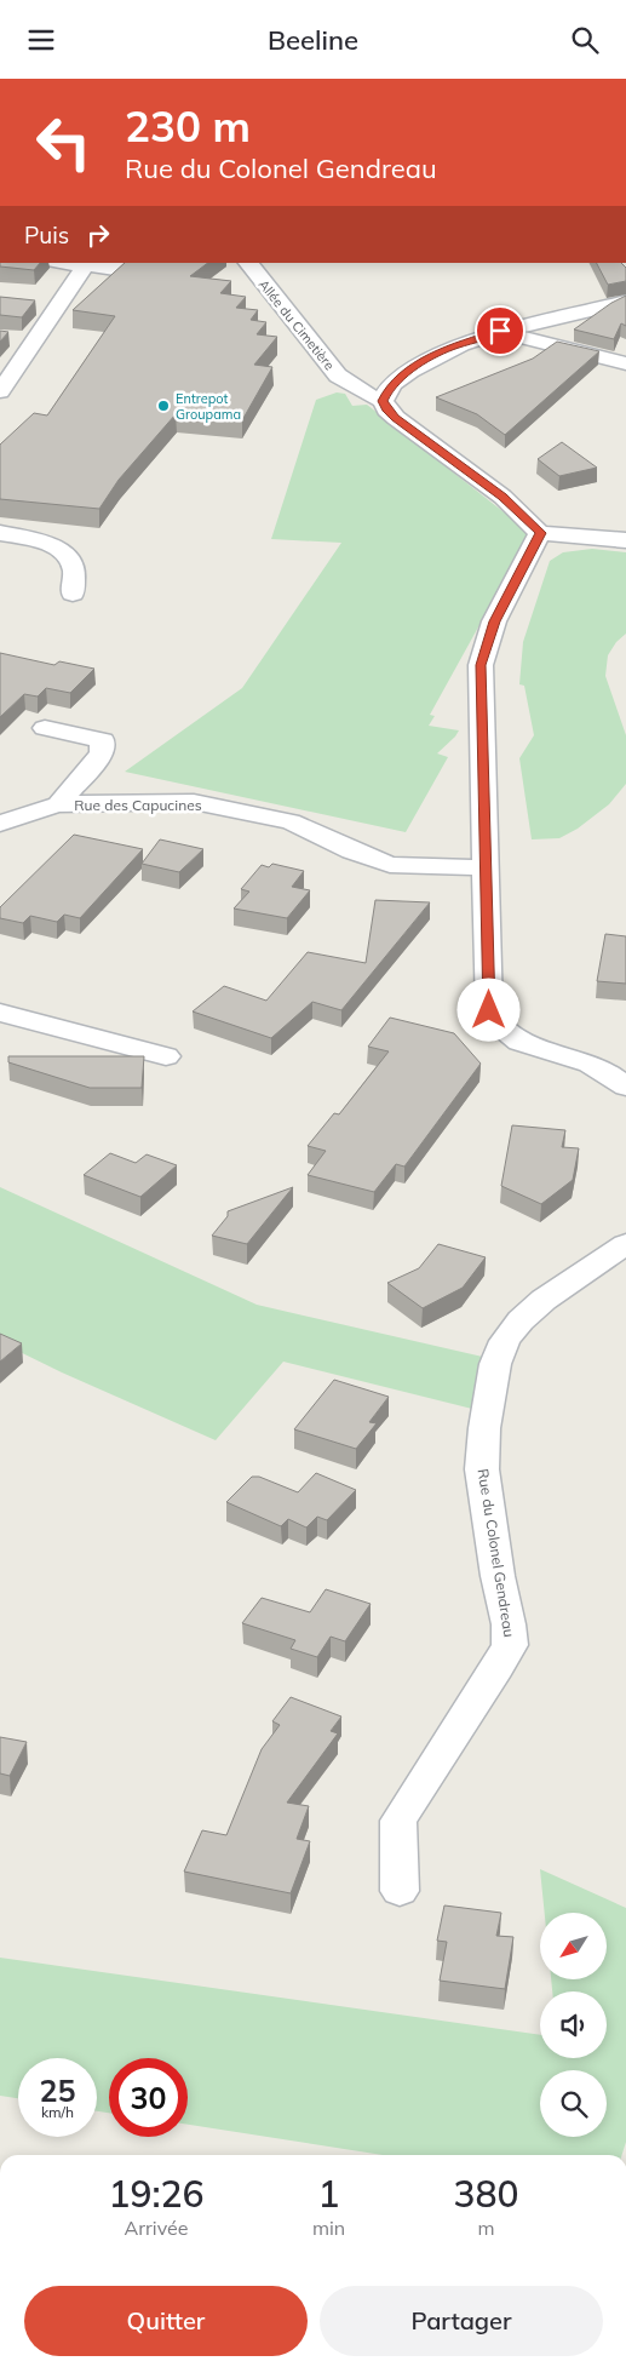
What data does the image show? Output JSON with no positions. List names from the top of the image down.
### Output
{
  "streets": {
    "street": ["Allée du Cimetière", "Rue des Capucines", "Rue du Colonel Gendreau"]
  },
  "places": ["Entrepot Groupama"],
  "north": "bottom left",
  "page": {
    "header": "Beeline",
    "turn": ["230 m", "Rue du Colonel Gendreau"],
    "then": "Puis",
    "speed": "25 km/h",
    "limit": "30",
    "eta": [
      "19:26",
      "Arrivée",
      "1",
      "min",
      "380",
      "m"
    ],
    "buttons": ["Quitter", "Partager"]
  }
}
